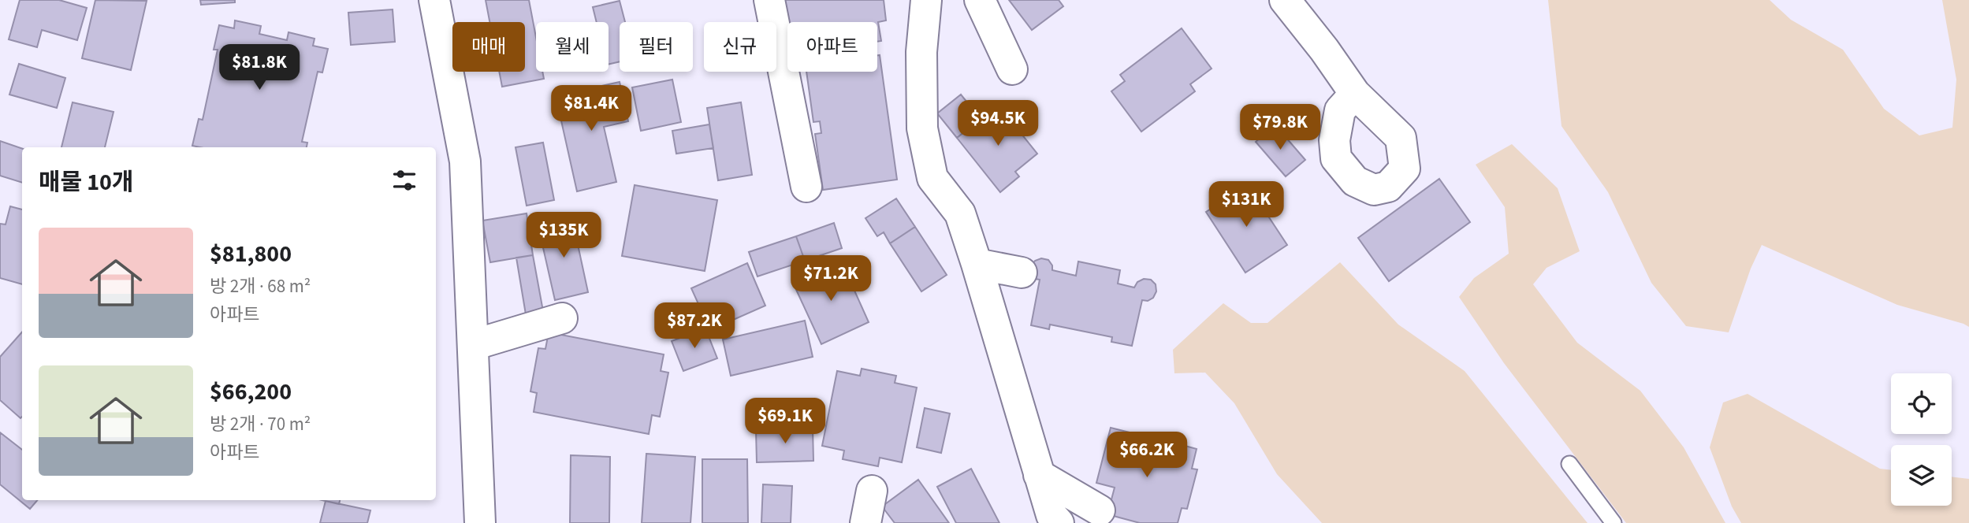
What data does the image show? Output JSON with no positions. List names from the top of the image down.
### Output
{
  "page": {
    "chip": [
      "매매",
      "월세",
      "필터",
      "신규",
      "아파트"
    ],
    "price": [
      "$81.8K",
      "$81.4K",
      "$94.5K",
      "$79.8K",
      "$131K",
      "$135K",
      "$71.2K",
      "$87.2K",
      "$69.1K",
      "$66.2K"
    ],
    "heading": "매물 10개",
    "list": [
      {
        "name": "$81,800",
        "note": "방 2개 · 68 m² · 아파트"
      },
      {
        "name": "$66,200",
        "note": "방 2개 · 70 m² · 아파트"
      }
    ]
  }
}
